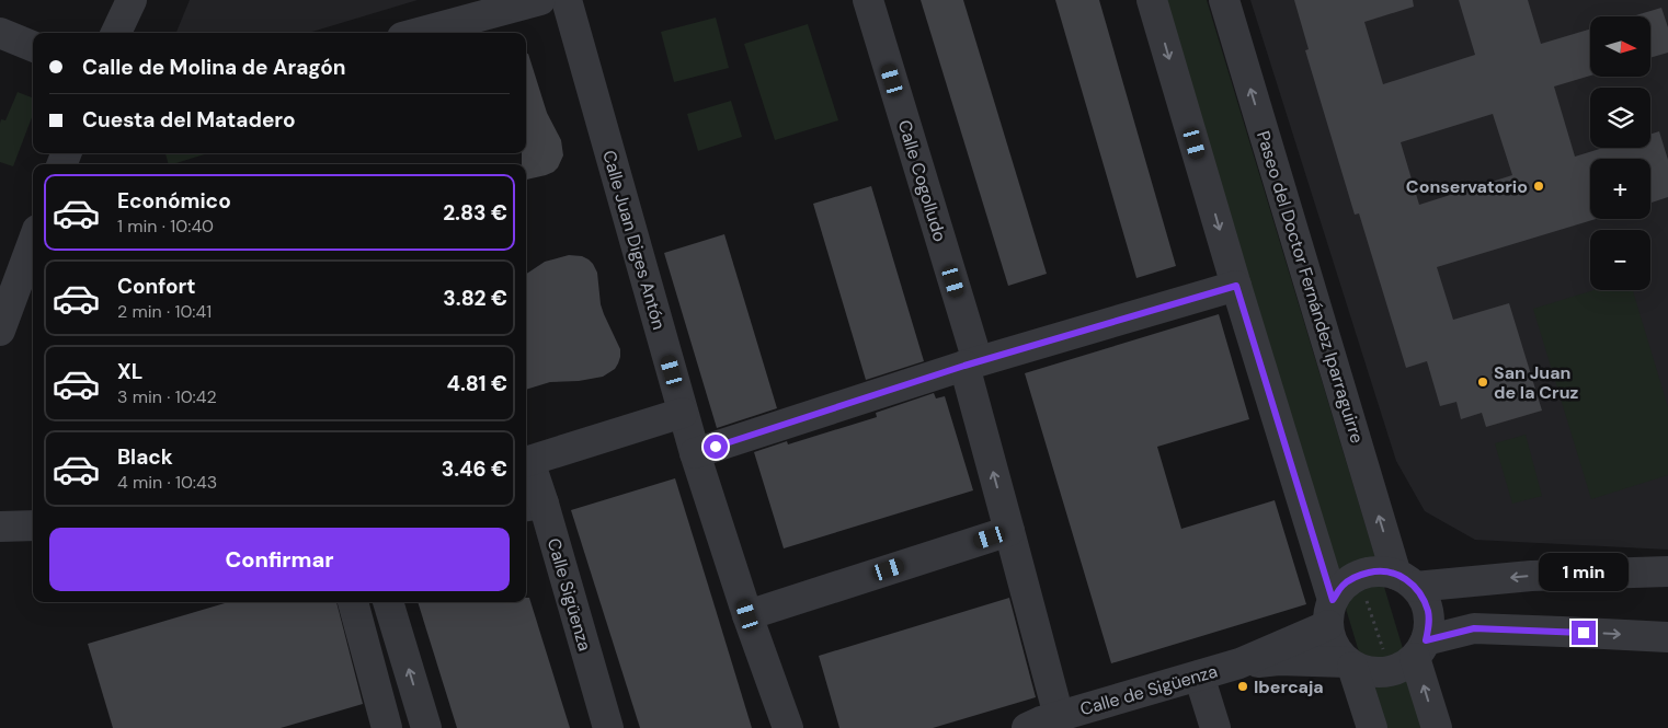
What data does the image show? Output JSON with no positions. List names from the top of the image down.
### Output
{
  "streets": {
    "street": [
      "Calle Cogolludo",
      "Calle Juan Diges Antón",
      "Paseo del Doctor Fernández Iparraguirre",
      "Calle Sigüenza",
      "Calle de Sigüenza"
    ]
  },
  "crossings": [
    ["Calle Cogolludo", "Calle de Sigüenza"],
    ["Calle Juan Diges Antón", "Calle Sigüenza"],
    ["Paseo del Doctor Fernández Iparraguirre", "Calle de Sigüenza"]
  ],
  "places": ["Conservatorio", "San Juan de la Cruz", "Ibercaja"],
  "north": "right",
  "page": {
    "map_buttons": ["+", "−"],
    "banner": ["Calle de Molina de Aragón", "Cuesta del Matadero"],
    "list": [
      {
        "name": "Económico",
        "note": "1 min · 10:40",
        "value": "2.83 €"
      },
      {
        "name": "Confort",
        "note": "2 min · 10:41",
        "value": "3.82 €"
      },
      {
        "name": "XL",
        "note": "3 min · 10:42",
        "value": "4.81 €"
      },
      {
        "name": "Black",
        "note": "4 min · 10:43",
        "value": "3.46 €"
      }
    ],
    "buttons": "Confirmar",
    "bubble": "1 min"
  }
}
